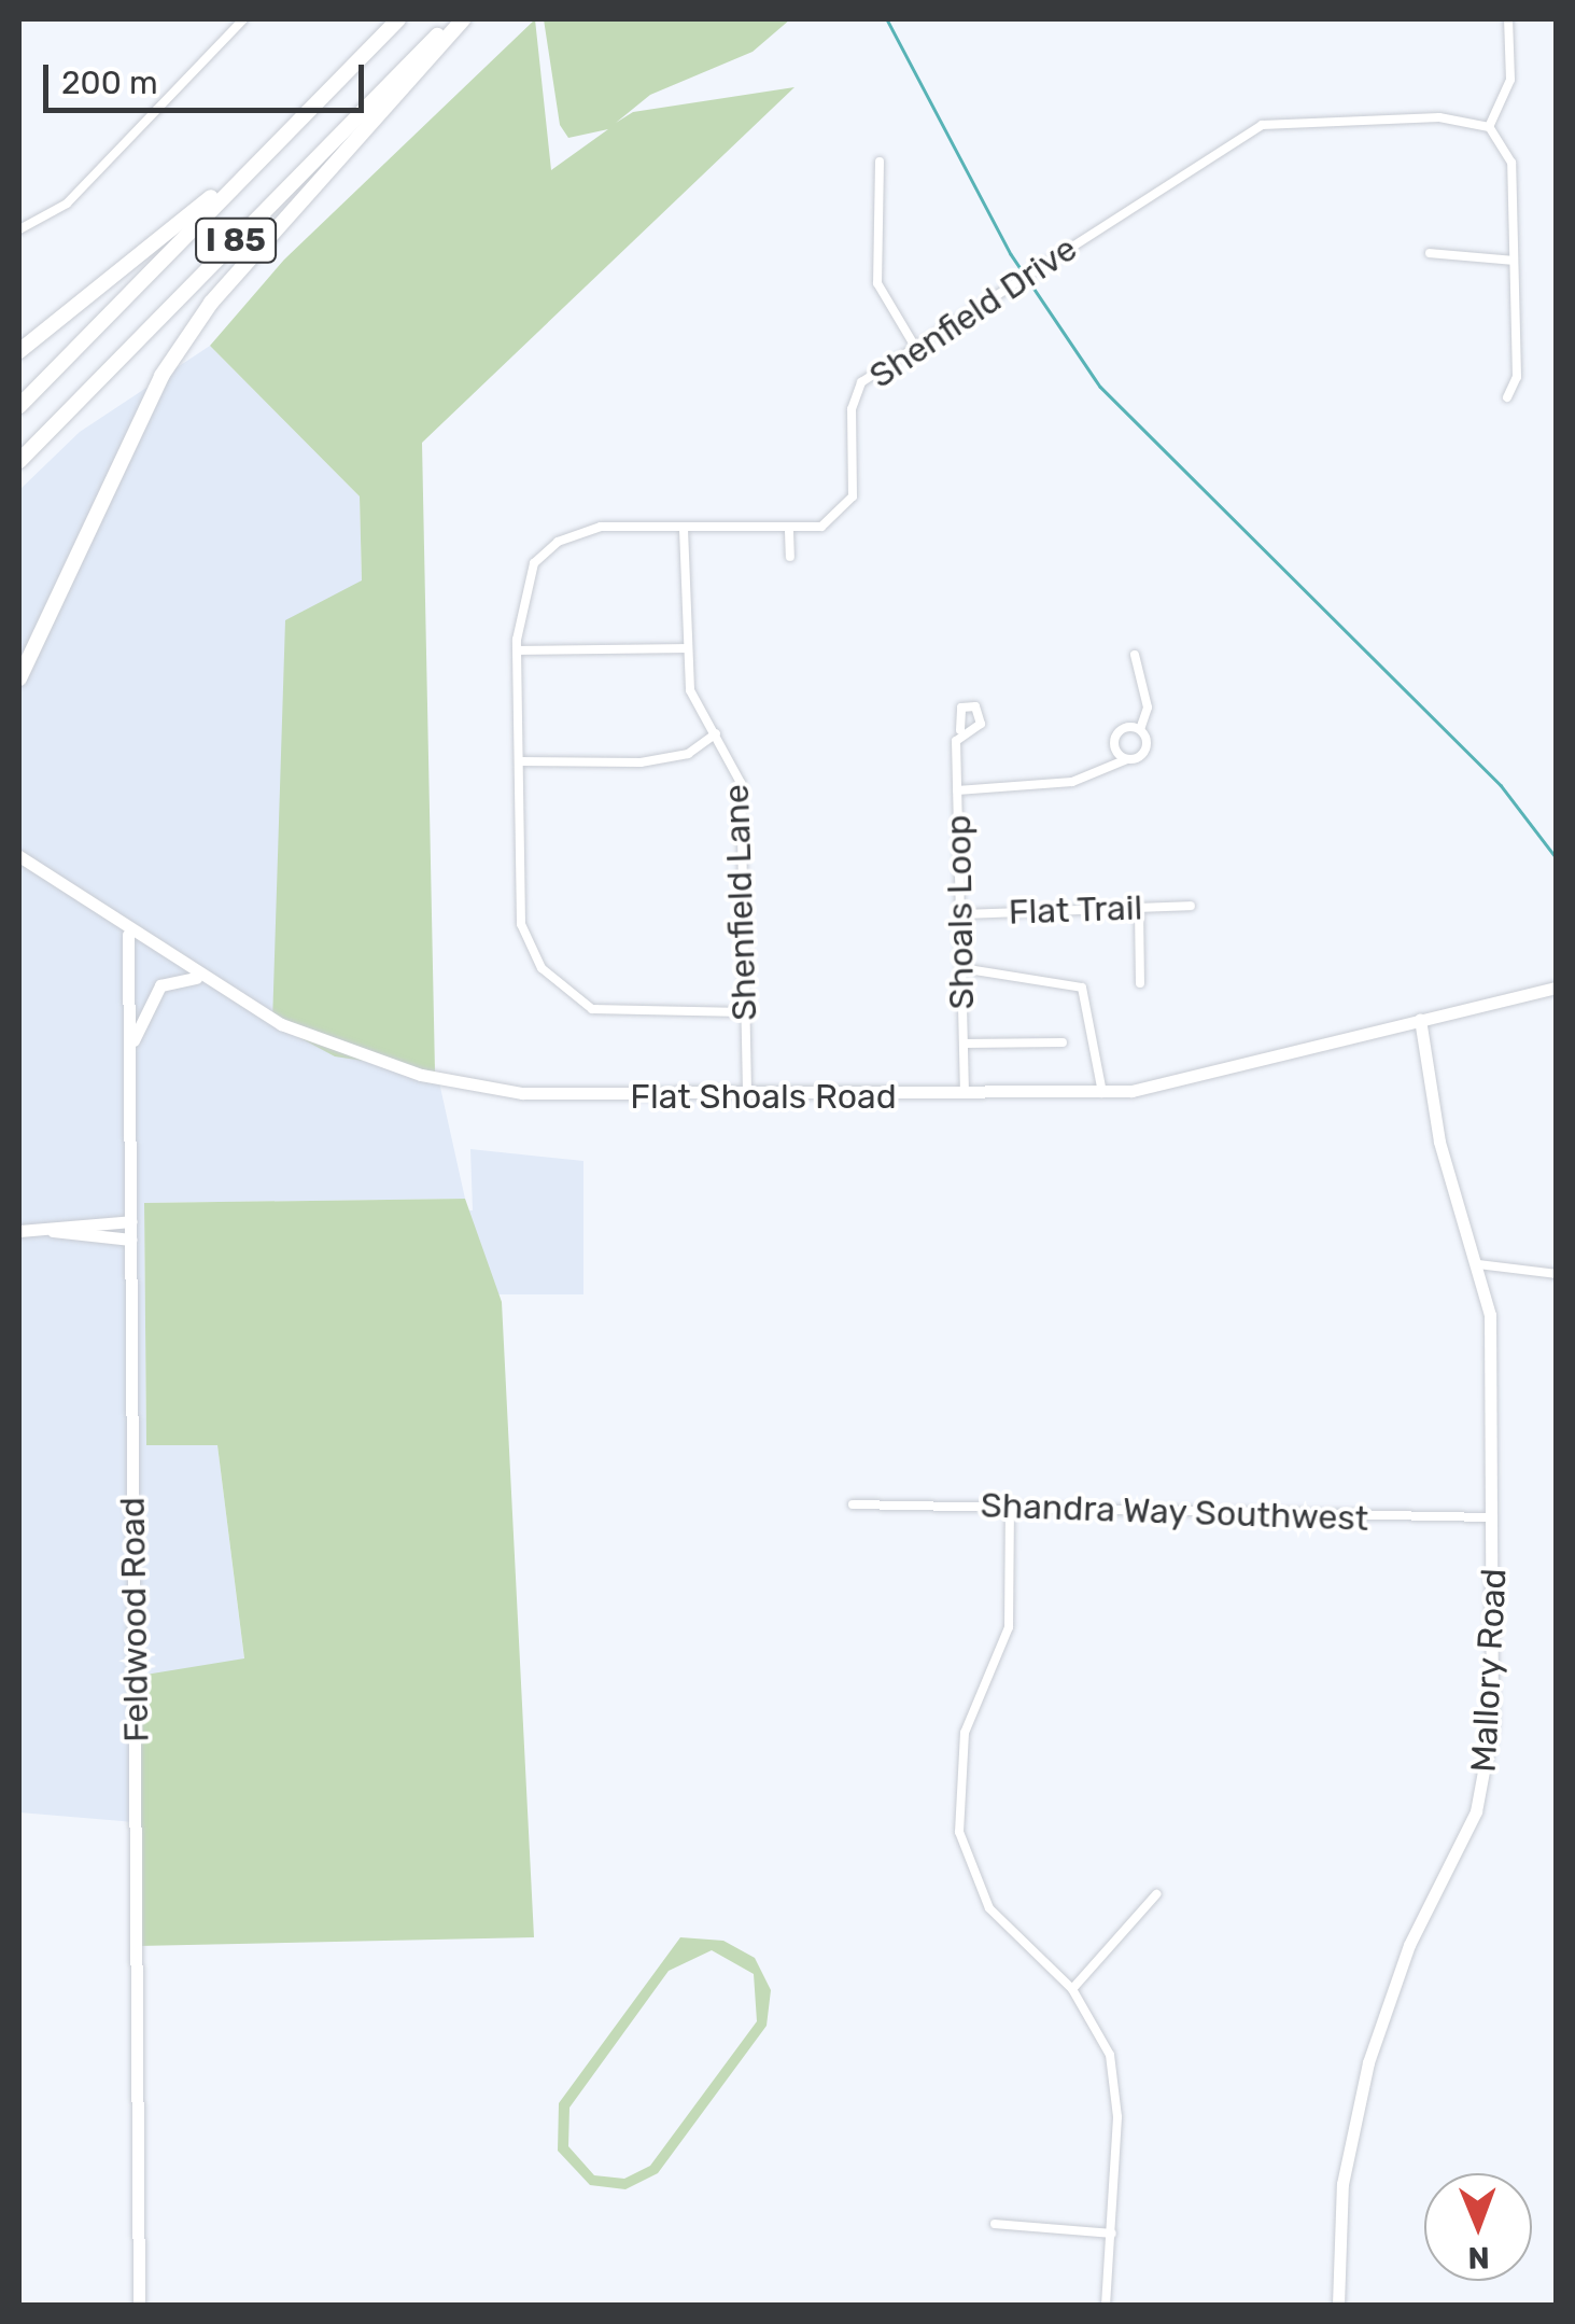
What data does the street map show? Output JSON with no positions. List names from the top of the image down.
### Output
{
  "streets": {
    "highway": ["I 85"],
    "street": [
      "Shenfield Drive",
      "Shenfield Lane",
      "Flat Trail",
      "Shoals Loop",
      "Flat Shoals Road",
      "Shandra Way Southwest",
      "Feldwood Road",
      "Mallory Road"
    ]
  },
  "crossings": [
    ["Shenfield Drive", "Shenfield Lane"],
    ["Shenfield Lane", "Flat Shoals Road"],
    ["Flat Trail", "Shoals Loop"],
    ["Shoals Loop", "Flat Shoals Road"],
    ["Flat Shoals Road", "Feldwood Road"],
    ["Flat Shoals Road", "Mallory Road"],
    ["Shandra Way Southwest", "Mallory Road"]
  ],
  "scale_bar": "200 m",
  "north": "bottom"
}
